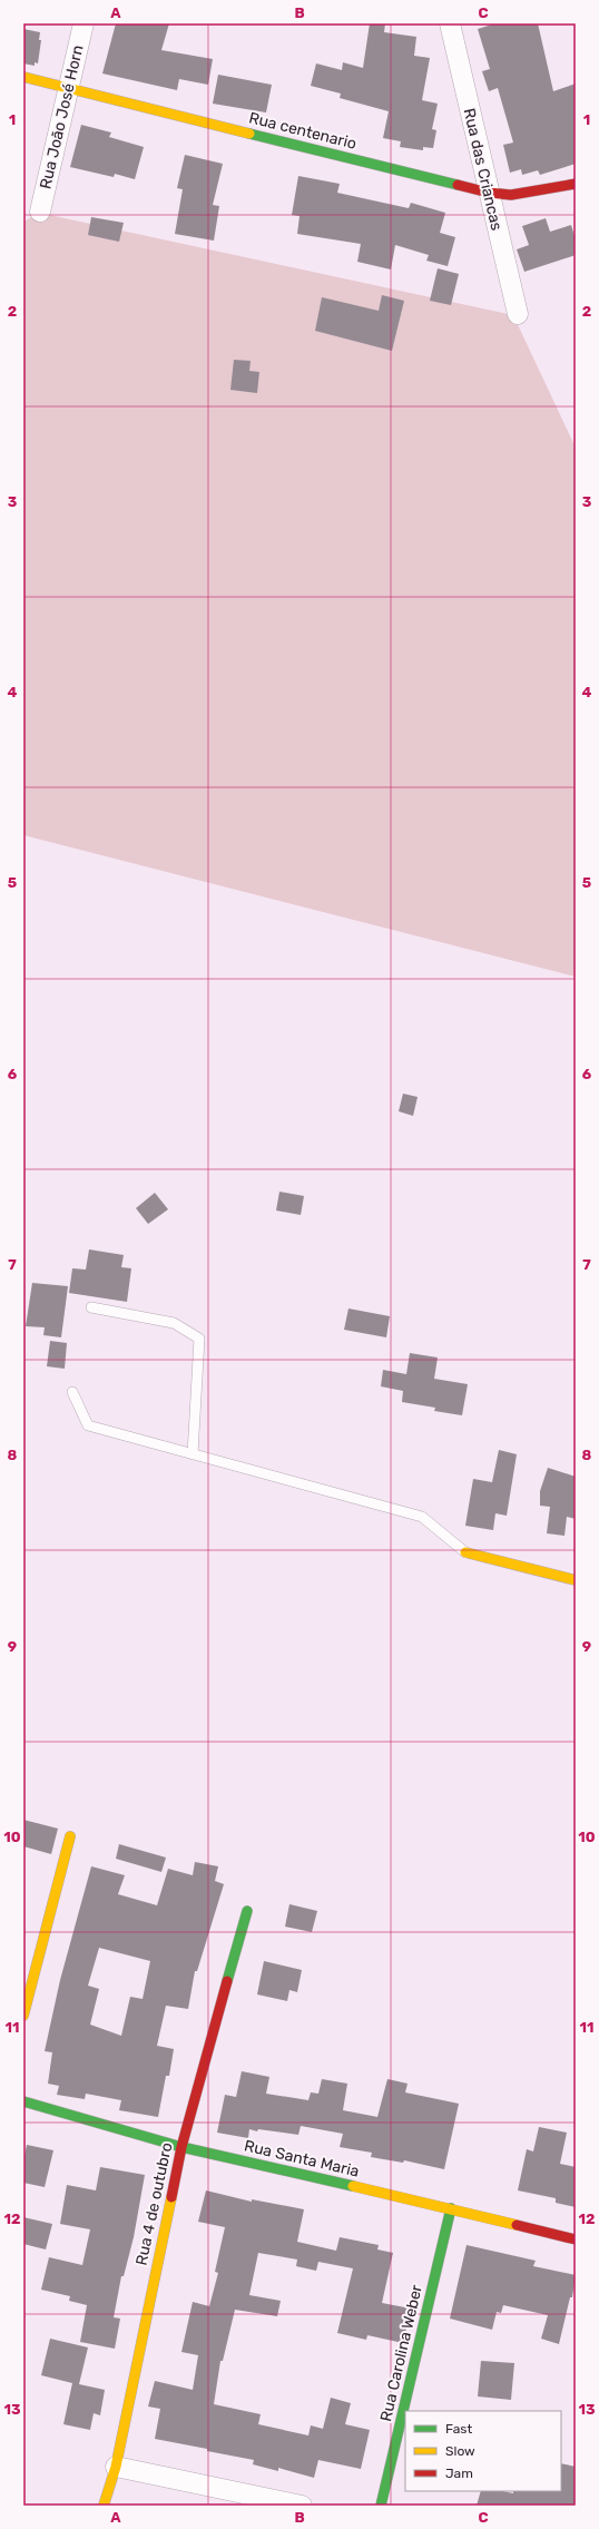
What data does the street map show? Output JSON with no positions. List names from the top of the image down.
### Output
{
  "streets": {
    "street": [
      "Rua João José Horn",
      "Rua centenario",
      "Rua das Criancas",
      "Rua Santa Maria",
      "Rua 4 de outubro",
      "Rua Carolina Weber"
    ]
  },
  "crossings": [
    ["Rua João José Horn", "Rua centenario"],
    ["Rua centenario", "Rua das Criancas"],
    ["Rua Santa Maria", "Rua 4 de outubro"],
    ["Rua Santa Maria", "Rua Carolina Weber"]
  ],
  "legend": ["Fast", "Slow", "Jam"],
  "grid": {
    "columns": ["A", "B", "C"],
    "rows": [
      "1",
      "2",
      "3",
      "4",
      "5",
      "6",
      "7",
      "8",
      "9",
      "10",
      "11",
      "12",
      "13"
    ]
  }
}
